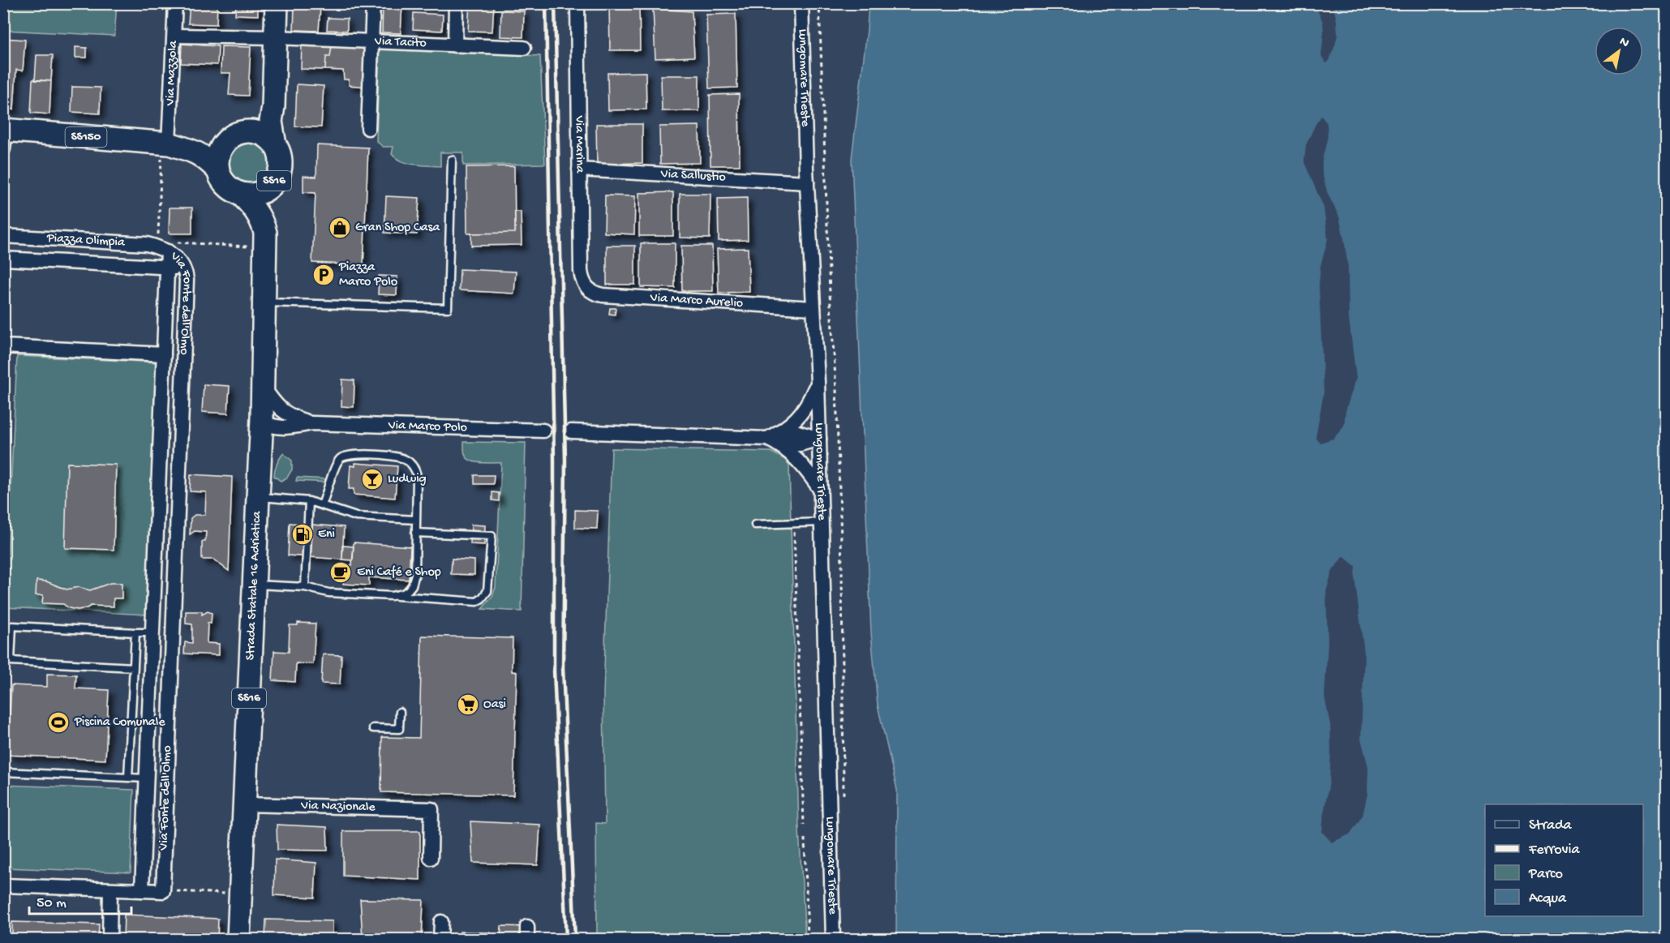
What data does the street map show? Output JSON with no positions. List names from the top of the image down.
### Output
{
  "streets": {
    "main road": ["SS150", "SS16", "Strada Statale 16 Adriatica"],
    "street": [
      "Via Tacito",
      "Via Mazzola",
      "Lungomare Trieste",
      "Via Marina",
      "Via Sallustio",
      "Piazza Olimpia",
      "Via Marco Aurelio",
      "Via Fonte dell'Olmo",
      "Via Marco Polo",
      "Via Nazionale"
    ]
  },
  "crossings": [
    ["Via Tacito", "Via Mazzola"],
    ["Via Tacito", "SS16"],
    ["Via Mazzola", "SS150"],
    ["Lungomare Trieste", "Via Sallustio"],
    ["Lungomare Trieste", "Via Marco Aurelio"],
    ["SS150", "SS16"],
    ["SS150", "Strada Statale 16 Adriatica"],
    ["Via Marina", "Via Sallustio"],
    ["Via Marina", "Via Marco Aurelio"],
    ["SS16", "Strada Statale 16 Adriatica"],
    ["Piazza Olimpia", "Via Fonte dell'Olmo"],
    ["Via Marco Polo", "Strada Statale 16 Adriatica"],
    ["Strada Statale 16 Adriatica", "Via Nazionale"]
  ],
  "places": {
    "shop": ["Gran Shop Casa"],
    "parking": ["Piazza Marco Polo"],
    "bar": ["Ludwig"],
    "fuel station": ["Eni"],
    "cafe": ["Eni Café e Shop"],
    "supermarket": ["Oasi"],
    "sports": ["Piscina Comunale"]
  },
  "legend": [
    "Strada",
    "Ferrovia",
    "Parco",
    "Acqua"
  ],
  "scale_bar": "50 m",
  "north": "top right"
}
